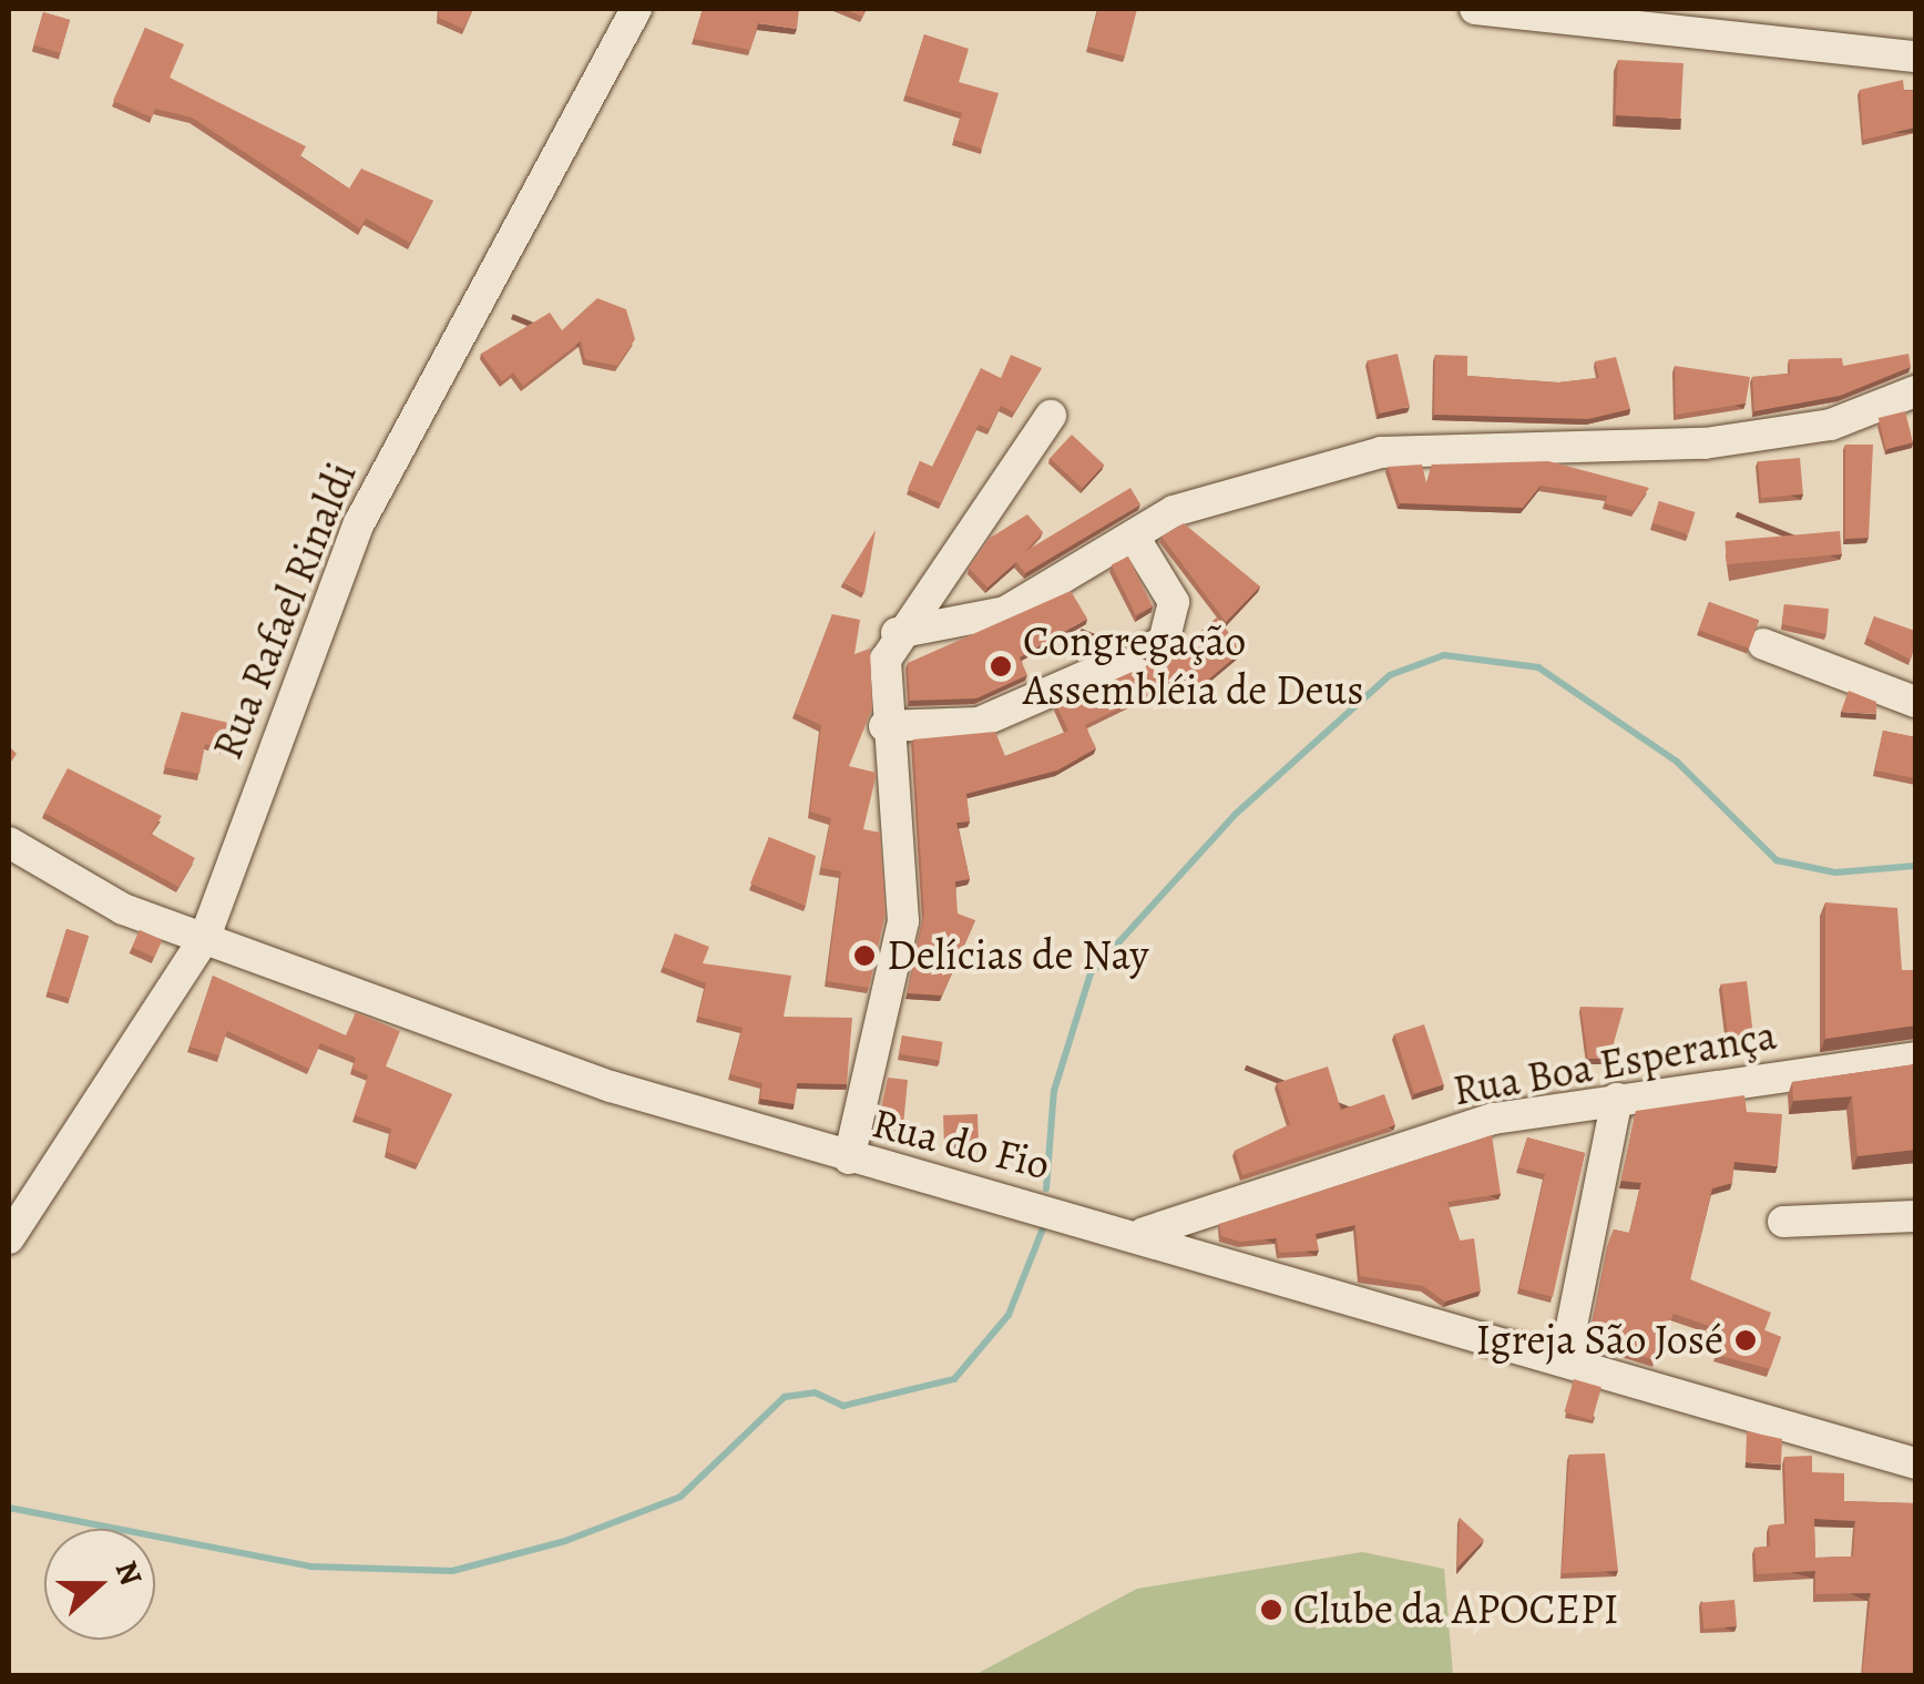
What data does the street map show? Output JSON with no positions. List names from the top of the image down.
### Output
{
  "streets": {
    "street": ["Rua Rafael Rinaldi", "Rua Boa Esperança", "Rua do Fio"]
  },
  "crossings": [
    ["Rua Rafael Rinaldi", "Rua do Fio"],
    ["Rua Boa Esperança", "Rua do Fio"]
  ],
  "places": [
    "Congregação Assembléia de Deus",
    "Delícias de Nay",
    "Igreja São José",
    "Clube da APOCEPI"
  ],
  "north": "right"
}
